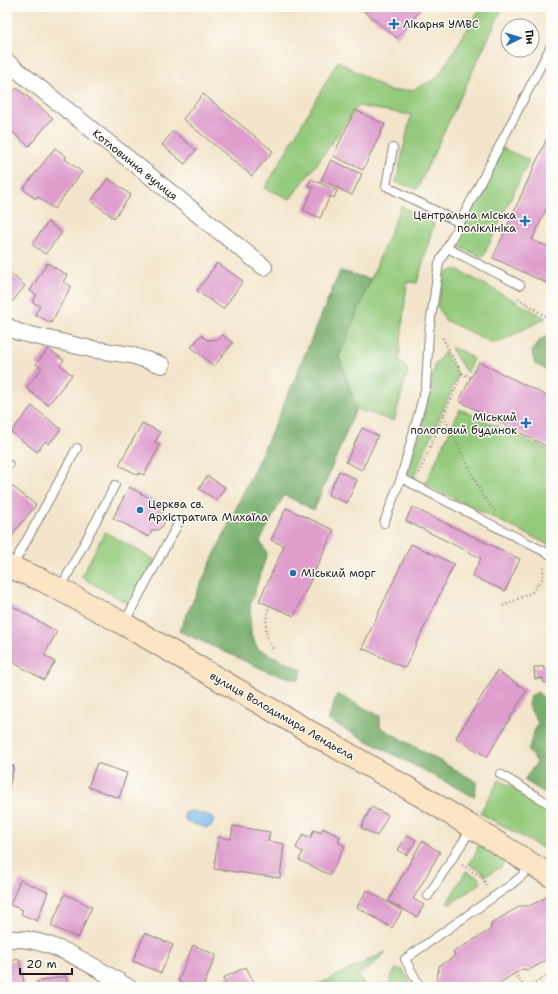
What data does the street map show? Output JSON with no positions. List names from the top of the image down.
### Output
{
  "streets": {
    "street": ["Котловинна вулиця", "вулиця Володимира Лендьєла"]
  },
  "places": {
    "health": ["Лікарня УМВС", "Центральна міська поліклініка", "Міський пологовий будинок"],
    "other": ["Церква св. Архістратига Михаїла", "Міський морг"]
  },
  "scale_bar": "20 m",
  "north": "right"
}
